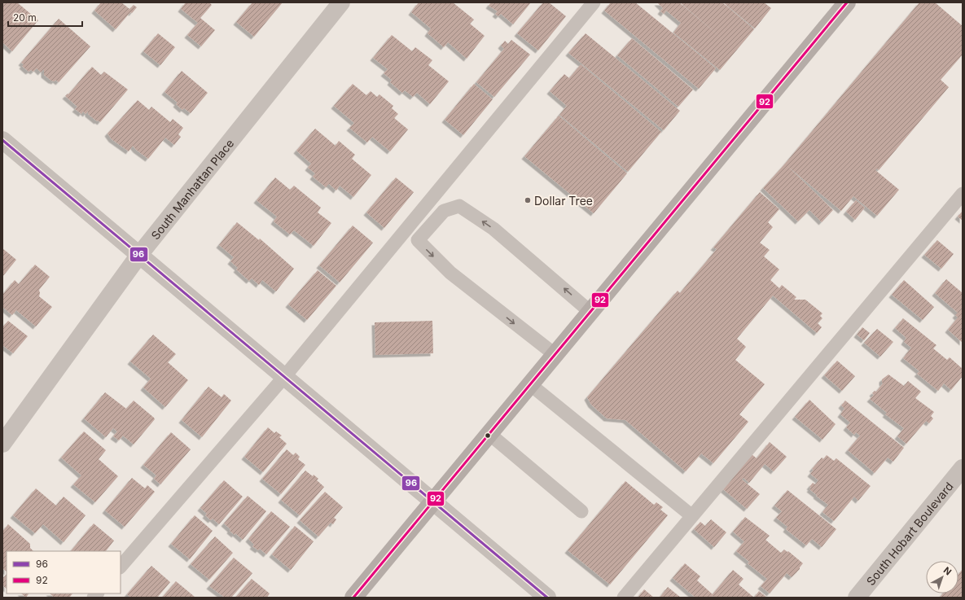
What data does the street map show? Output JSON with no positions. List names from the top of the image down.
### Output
{
  "streets": {
    "street": ["South Manhattan Place", "South Hobart Boulevard"]
  },
  "places": ["Dollar Tree"],
  "lines": ["transit line 92", "transit line 96"],
  "legend": ["96", "92"],
  "scale_bar": "20 m",
  "north": "top right"
}
